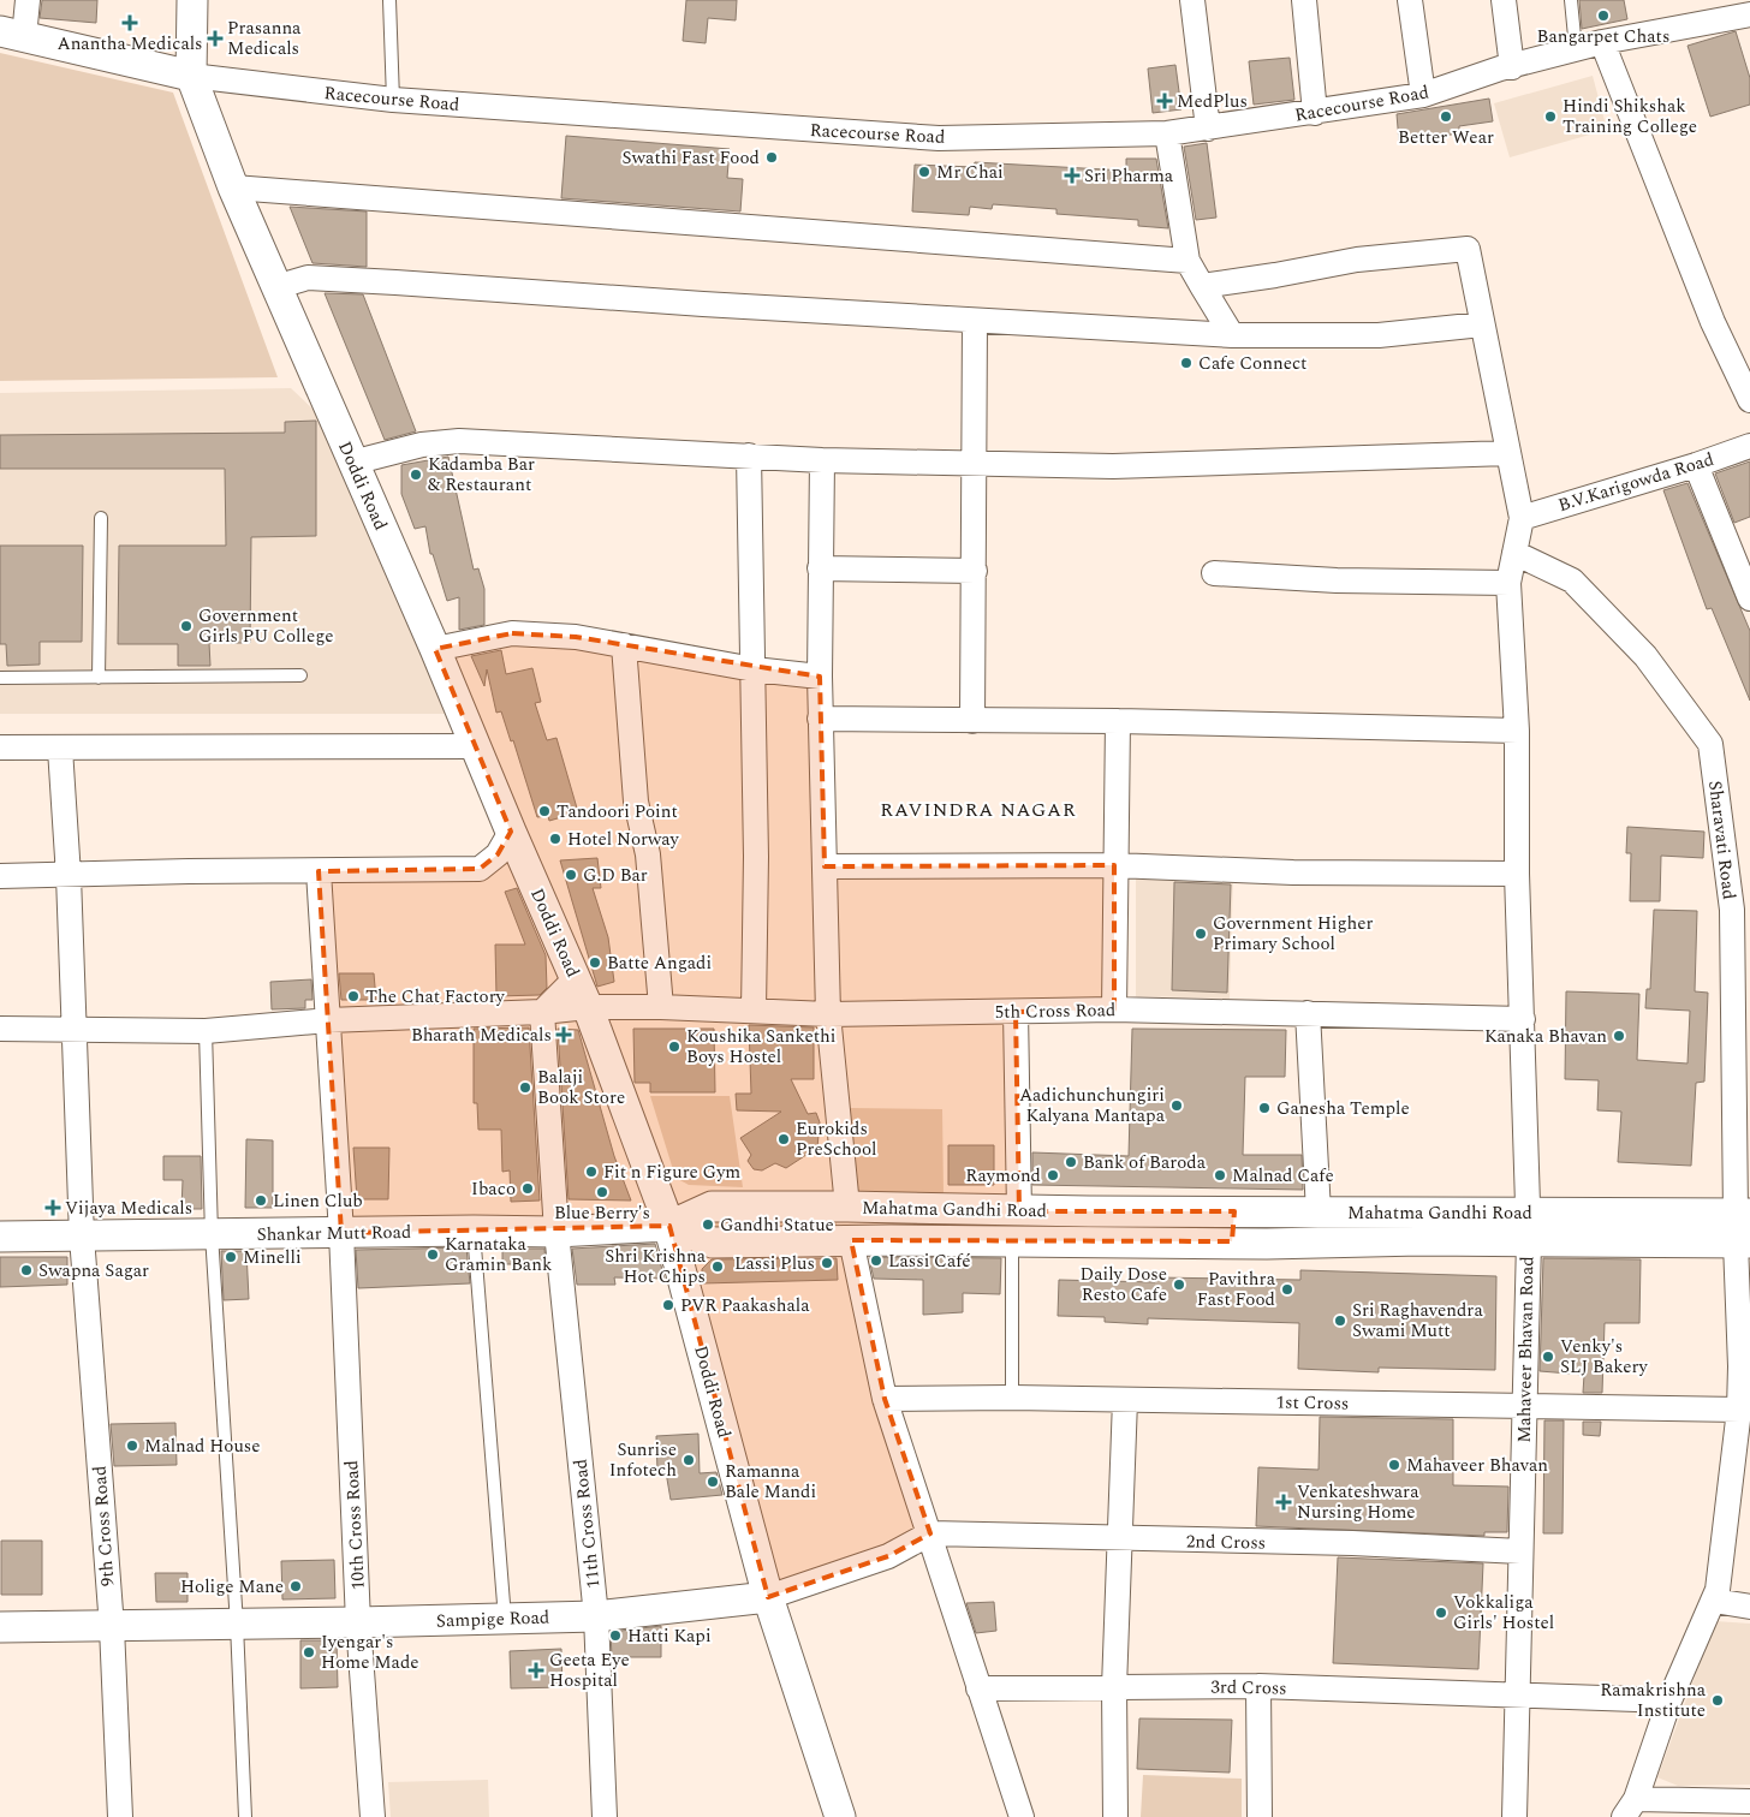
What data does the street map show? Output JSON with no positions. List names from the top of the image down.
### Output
{
  "streets": {
    "street": [
      "Racecourse Road",
      "B.V.Karigowda Road",
      "Doddi Road",
      "Sharavati Road",
      "5th Cross Road",
      "Mahatma Gandhi Road",
      "Shankar Mutt Road",
      "Mahaveer Bhavan Road",
      "1st Cross",
      "11th Cross Road",
      "10th Cross Road",
      "9th Cross Road",
      "2nd Cross",
      "Sampige Road",
      "3rd Cross"
    ]
  },
  "crossings": [
    ["Racecourse Road", "Doddi Road"],
    ["B.V.Karigowda Road", "Mahaveer Bhavan Road"],
    ["Doddi Road", "5th Cross Road"],
    ["Doddi Road", "Mahatma Gandhi Road"],
    ["Doddi Road", "Shankar Mutt Road"],
    ["Doddi Road", "Sampige Road"],
    ["Sharavati Road", "Mahatma Gandhi Road"],
    ["Sharavati Road", "Mahaveer Bhavan Road"],
    ["Sharavati Road", "1st Cross"],
    ["Sharavati Road", "3rd Cross"],
    ["5th Cross Road", "Mahaveer Bhavan Road"],
    ["5th Cross Road", "11th Cross Road"],
    ["5th Cross Road", "10th Cross Road"],
    ["5th Cross Road", "9th Cross Road"],
    ["Mahatma Gandhi Road", "Shankar Mutt Road"],
    ["Mahatma Gandhi Road", "Mahaveer Bhavan Road"],
    ["Shankar Mutt Road", "11th Cross Road"],
    ["Shankar Mutt Road", "10th Cross Road"],
    ["Shankar Mutt Road", "9th Cross Road"],
    ["Mahaveer Bhavan Road", "1st Cross"],
    ["Mahaveer Bhavan Road", "2nd Cross"],
    ["Mahaveer Bhavan Road", "3rd Cross"],
    ["11th Cross Road", "Sampige Road"],
    ["10th Cross Road", "Sampige Road"],
    ["9th Cross Road", "Sampige Road"]
  ],
  "districts": ["RAVINDRA NAGAR"],
  "places": {
    "other": [
      "Bangarpet Chats",
      "Better Wear",
      "Hindi Shikshak Training College",
      "Swathi Fast Food",
      "Mr Chai",
      "Cafe Connect",
      "Kadamba Bar & Restaurant",
      "Government Girls PU College",
      "Tandoori Point",
      "Hotel Norway",
      "G.D Bar",
      "Government Higher Primary School",
      "Batte Angadi",
      "The Chat Factory",
      "Kanaka Bhavan",
      "Koushika Sankethi Boys Hostel",
      "Balaji Book Store",
      "Aadichunchungiri Kalyana Mantapa",
      "Ganesha Temple",
      "Eurokids PreSchool",
      "Bank of Baroda",
      "Fit n Figure Gym",
      "Raymond",
      "Malnad Cafe",
      "Ibaco",
      "Blue Berry's",
      "Linen Club",
      "Gandhi Statue",
      "Karnataka Gramin Bank",
      "Minelli",
      "Lassi Café",
      "Lassi Plus",
      "Shri Krishna Hot Chips",
      "Swapna Sagar",
      "Daily Dose Resto Cafe",
      "Pavithra Fast Food",
      "PVR Paakashala",
      "Sri Raghavendra Swami Mutt",
      "Venky's SLJ Bakery",
      "Malnad House",
      "Sunrise Infotech",
      "Mahaveer Bhavan",
      "Ramanna Bale Mandi",
      "Holige Mane",
      "Vokkaliga Girls' Hostel",
      "Hatti Kapi",
      "Iyengar's Home Made",
      "Ramakrishna Institute"
    ],
    "health": [
      "Anantha Medicals",
      "Prasanna Medicals",
      "MedPlus",
      "Sri Pharma",
      "Bharath Medicals",
      "Vijaya Medicals",
      "Venkateshwara Nursing Home",
      "Geeta Eye Hospital"
    ]
  }
}
